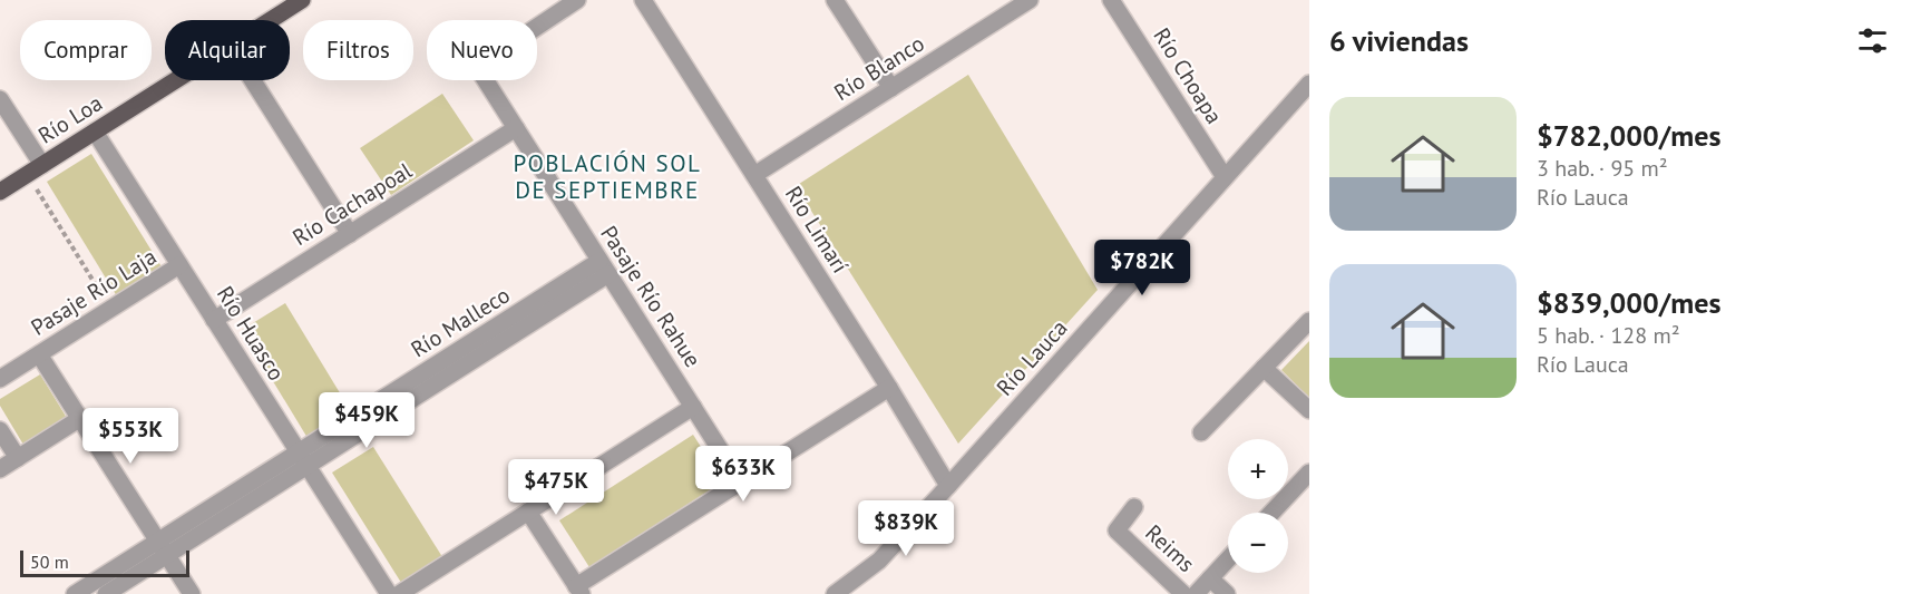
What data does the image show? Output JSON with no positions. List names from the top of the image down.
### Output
{
  "streets": {
    "main road": ["Río Loa"],
    "street": [
      "Río Blanco",
      "Río Choapa",
      "Río Cachapoal",
      "Río Limarí",
      "Pasaje Río Laja",
      "Pasaje Río Rahue",
      "Río Malleco",
      "Río Huasco",
      "Río Lauca",
      "Reims"
    ]
  },
  "crossings": [
    ["Río Blanco", "Río Limarí"],
    ["Río Choapa", "Río Lauca"],
    ["Río Loa", "Río Huasco"],
    ["Río Cachapoal", "Pasaje Río Rahue"],
    ["Río Cachapoal", "Río Huasco"],
    ["Río Limarí", "Río Lauca"],
    ["Pasaje Río Laja", "Río Huasco"],
    ["Pasaje Río Rahue", "Río Malleco"],
    ["Río Malleco", "Río Huasco"]
  ],
  "districts": ["POBLACIÓN SOL DE SEPTIEMBRE"],
  "scale_bar": "50 m",
  "page": {
    "heading": "6 viviendas",
    "chip": [
      "Comprar",
      "Alquilar",
      "Filtros",
      "Nuevo"
    ],
    "list": [
      {
        "name": "$782,000/mes",
        "note": "3 hab. · 95 m² · Río Lauca"
      },
      {
        "name": "$839,000/mes",
        "note": "5 hab. · 128 m² · Río Lauca"
      }
    ],
    "price": [
      "$782K",
      "$459K",
      "$553K",
      "$633K",
      "$475K",
      "$839K"
    ],
    "map_buttons": ["+", "−"],
    "scale": "50 m"
  }
}
